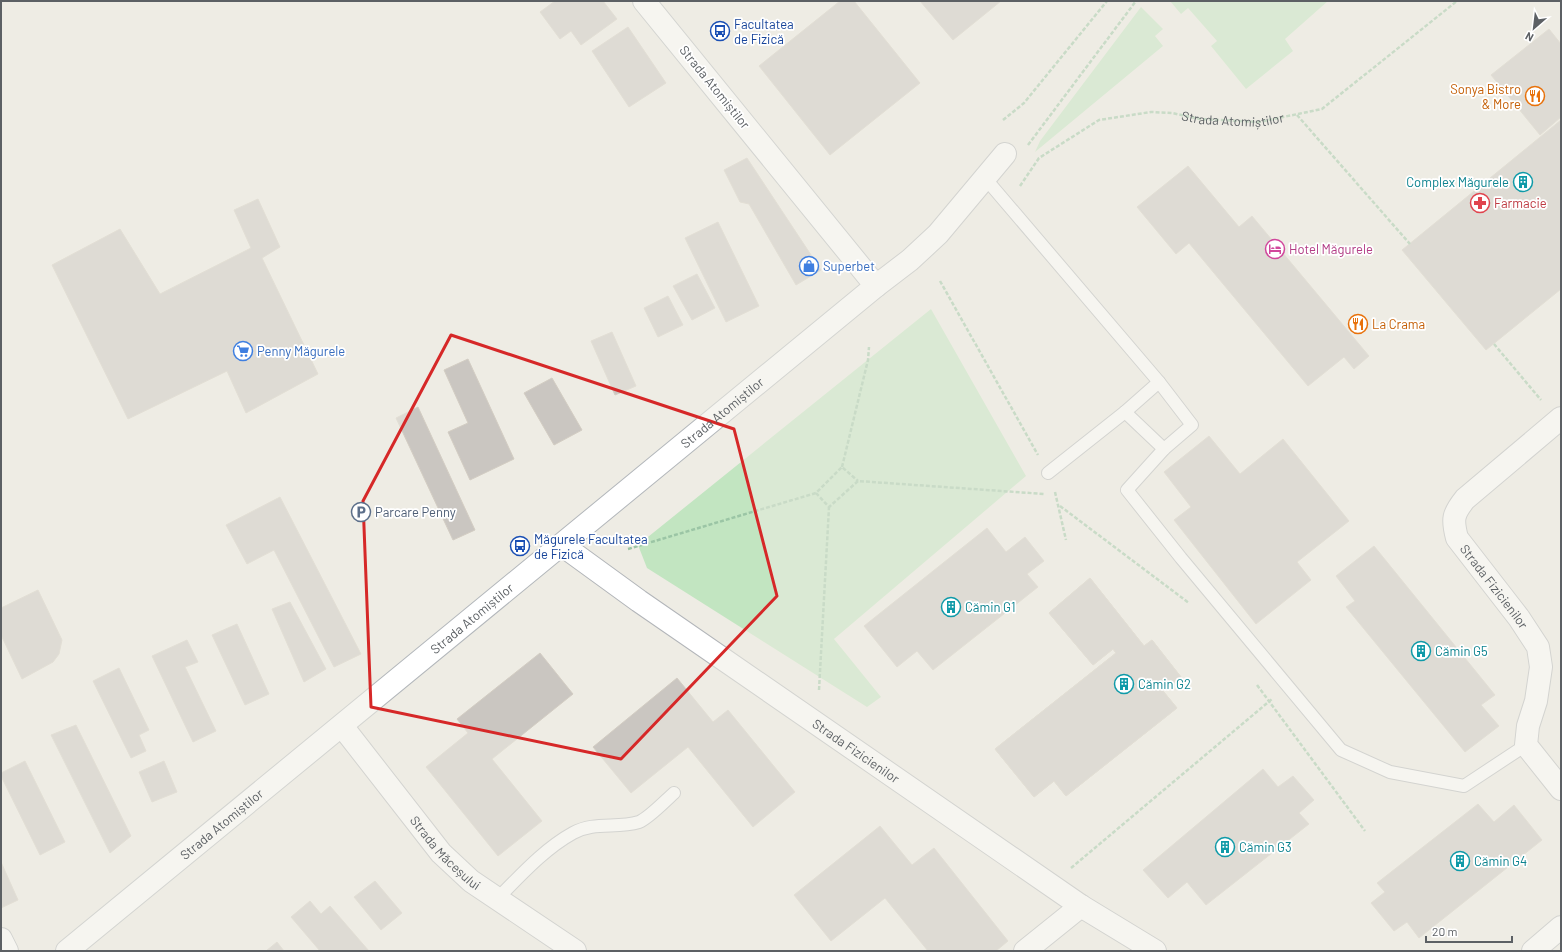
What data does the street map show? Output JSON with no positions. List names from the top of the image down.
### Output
{
  "streets": {
    "street": ["Strada Atomiștilor", "Strada Fizicienilor", "Strada Măceșului"]
  },
  "crossings": [
    ["Strada Atomiștilor", "Strada Fizicienilor"],
    ["Strada Atomiștilor", "Strada Măceșului"]
  ],
  "places": {
    "bus stop": ["Facultatea de Fizică", "Măgurele Facultatea de Fizică"],
    "restaurant": ["Sonya Bistro & More", "La Crama"],
    "building": [
      "Complex Măgurele",
      "Cămin G1",
      "Cămin G5",
      "Cămin G2",
      "Cămin G3",
      "Cămin G4"
    ],
    "pharmacy": ["Farmacie"],
    "hotel": ["Hotel Măgurele"],
    "shop": ["Superbet"],
    "supermarket": ["Penny Măgurele"],
    "parking": ["Parcare Penny"]
  },
  "scale_bar": "20 m",
  "north": "bottom left"
}
